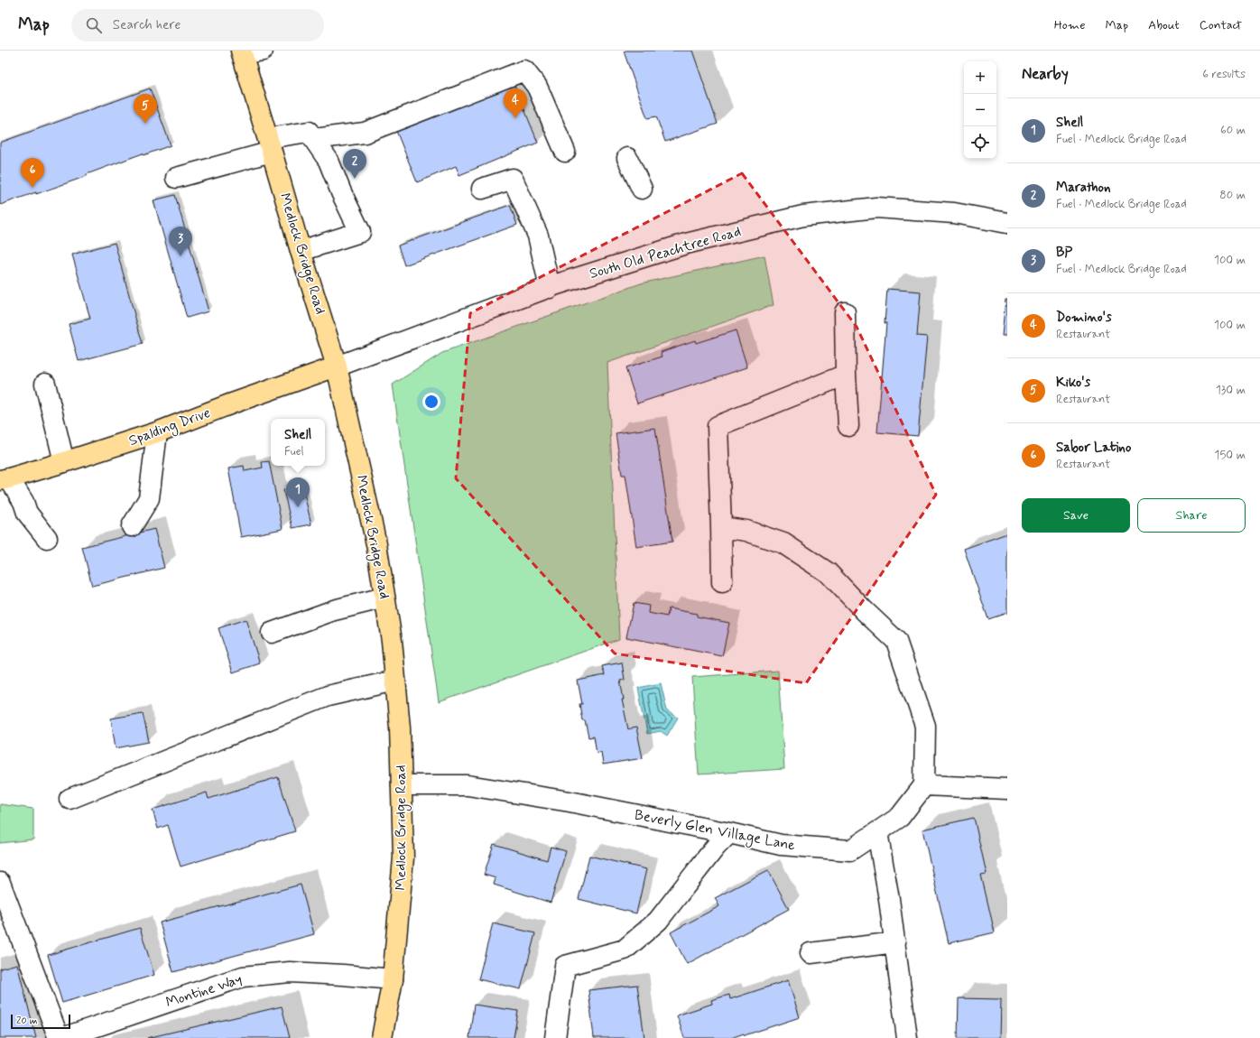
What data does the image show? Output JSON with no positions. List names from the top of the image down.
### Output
{
  "streets": {
    "main road": ["Medlock Bridge Road", "Spalding Drive"],
    "street": ["South Old Peachtree Road", "Beverly Glen Village Lane", "Montine Way"]
  },
  "crossings": [
    ["South Old Peachtree Road", "Medlock Bridge Road"],
    ["South Old Peachtree Road", "Spalding Drive"],
    ["Medlock Bridge Road", "Spalding Drive"],
    ["Medlock Bridge Road", "Beverly Glen Village Lane"],
    ["Medlock Bridge Road", "Montine Way"]
  ],
  "scale_bar": "20 m",
  "page": {
    "header": "Map",
    "search": "Search here",
    "nav": [
      "Home",
      "Map",
      "About",
      "Contact"
    ],
    "heading": ["Nearby", "6 results"],
    "map_buttons": ["+", "−"],
    "pins": [
      "4",
      "5",
      "2",
      "6",
      "3",
      "1"
    ],
    "list": [
      {
        "mark": "1",
        "name": "Shell",
        "note": "Fuel · Medlock Bridge Road",
        "value": "60 m"
      },
      {
        "mark": "2",
        "name": "Marathon",
        "note": "Fuel · Medlock Bridge Road",
        "value": "80 m"
      },
      {
        "mark": "3",
        "name": "BP",
        "note": "Fuel · Medlock Bridge Road",
        "value": "100 m"
      },
      {
        "mark": "4",
        "name": "Domino's",
        "note": "Restaurant",
        "value": "100 m"
      },
      {
        "mark": "5",
        "name": "Kiko's",
        "note": "Restaurant",
        "value": "130 m"
      },
      {
        "mark": "6",
        "name": "Sabor Latino",
        "note": "Restaurant",
        "value": "150 m"
      }
    ],
    "popup": ["Shell", "Fuel"],
    "buttons": ["Save", "Share"],
    "scale": "20 m"
  }
}
